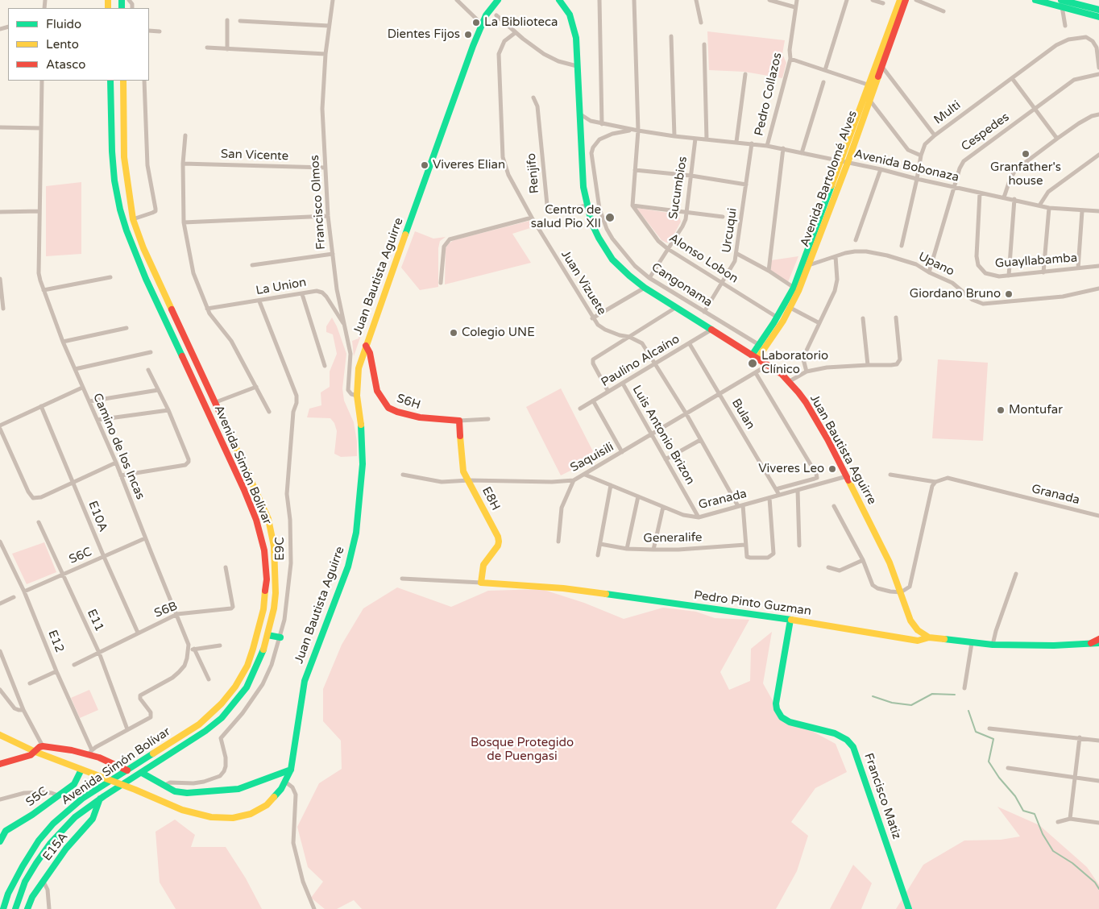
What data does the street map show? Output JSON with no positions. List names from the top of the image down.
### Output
{
  "streets": {
    "main road": [
      "Avenida Bartolomé Alves",
      "Juan Bautista Aguirre",
      "S6H",
      "Avenida Simón Bolívar",
      "E8H",
      "Pedro Pinto Guzman",
      "Francisco Matiz",
      "S5C",
      "E15A"
    ],
    "street": [
      "Pedro Collazos",
      "Multi",
      "Cespedes",
      "San Vicente",
      "Avenida Bobonaza",
      "Renjifo",
      "Sucumbios",
      "Francisco Olmos",
      "Urcuqui",
      "Alonso Lobon",
      "Guayllabamba",
      "Upano",
      "Juan Vizuete",
      "Cangonama",
      "La Union",
      "Paulino Alcaíno",
      "Bulan",
      "Luis Antonio Brizon",
      "Camino de los Incas",
      "Saquisili",
      "Granada",
      "E10A",
      "Generalife",
      "E9C",
      "S6C",
      "S6B",
      "E11",
      "E12"
    ]
  },
  "crossings": [
    ["Pedro Collazos", "Avenida Bobonaza"],
    ["Multi", "Avenida Bobonaza"],
    ["Cespedes", "Avenida Bobonaza"],
    ["Cespedes", "Upano"],
    ["San Vicente", "Francisco Olmos"],
    ["Avenida Bobonaza", "Avenida Bartolomé Alves"],
    ["Avenida Bobonaza", "Sucumbios"],
    ["Avenida Bobonaza", "Urcuqui"],
    ["Avenida Bobonaza", "Guayllabamba"],
    ["Avenida Bobonaza", "Juan Bautista Aguirre"],
    ["Avenida Bobonaza", "Cangonama"],
    ["Renjifo", "Juan Bautista Aguirre"],
    ["Avenida Bartolomé Alves", "Alonso Lobon"],
    ["Avenida Bartolomé Alves", "Upano"],
    ["Avenida Bartolomé Alves", "Juan Bautista Aguirre"],
    ["Avenida Bartolomé Alves", "Cangonama"],
    ["Sucumbios", "Alonso Lobon"],
    ["Sucumbios", "Cangonama"],
    ["Francisco Olmos", "Juan Bautista Aguirre"],
    ["Francisco Olmos", "La Union"],
    ["Urcuqui", "Alonso Lobon"],
    ["Urcuqui", "Cangonama"],
    ["Juan Bautista Aguirre", "Paulino Alcaíno"],
    ["Juan Bautista Aguirre", "S6H"],
    ["Juan Bautista Aguirre", "Saquisili"],
    ["Juan Bautista Aguirre", "Granada"],
    ["Juan Bautista Aguirre", "Pedro Pinto Guzman"],
    ["Juan Bautista Aguirre", "S5C"],
    ["Juan Vizuete", "Paulino Alcaíno"],
    ["Juan Vizuete", "Saquisili"],
    ["Juan Vizuete", "Granada"],
    ["La Union", "E9C"],
    ["Paulino Alcaíno", "Bulan"],
    ["Paulino Alcaíno", "Luis Antonio Brizon"],
    ["S6H", "E8H"],
    ["Bulan", "Saquisili"],
    ["Bulan", "Granada"],
    ["Luis Antonio Brizon", "Saquisili"],
    ["Luis Antonio Brizon", "Granada"],
    ["Camino de los Incas", "S6C"],
    ["Camino de los Incas", "S6B"],
    ["Saquisili", "Granada"],
    ["Saquisili", "E8H"],
    ["Avenida Simón Bolívar", "E15A"],
    ["E8H", "Pedro Pinto Guzman"],
    ["E10A", "S6C"],
    ["E10A", "S6B"],
    ["S6C", "E11"],
    ["S6C", "E12"],
    ["Pedro Pinto Guzman", "Francisco Matiz"],
    ["S6B", "E11"]
  ],
  "parks": ["Bosque Protegido de Puengasi"],
  "places": [
    "La Biblioteca",
    "Dientes Fijos",
    "Granfather's house",
    "Viveres Elian",
    "Centro de salud Pio XII",
    "Giordano Bruno",
    "Colegio UNE",
    "Laboratorio Clínico",
    "Montufar",
    "Viveres Leo"
  ],
  "legend": ["Fluido", "Lento", "Atasco"]
}
